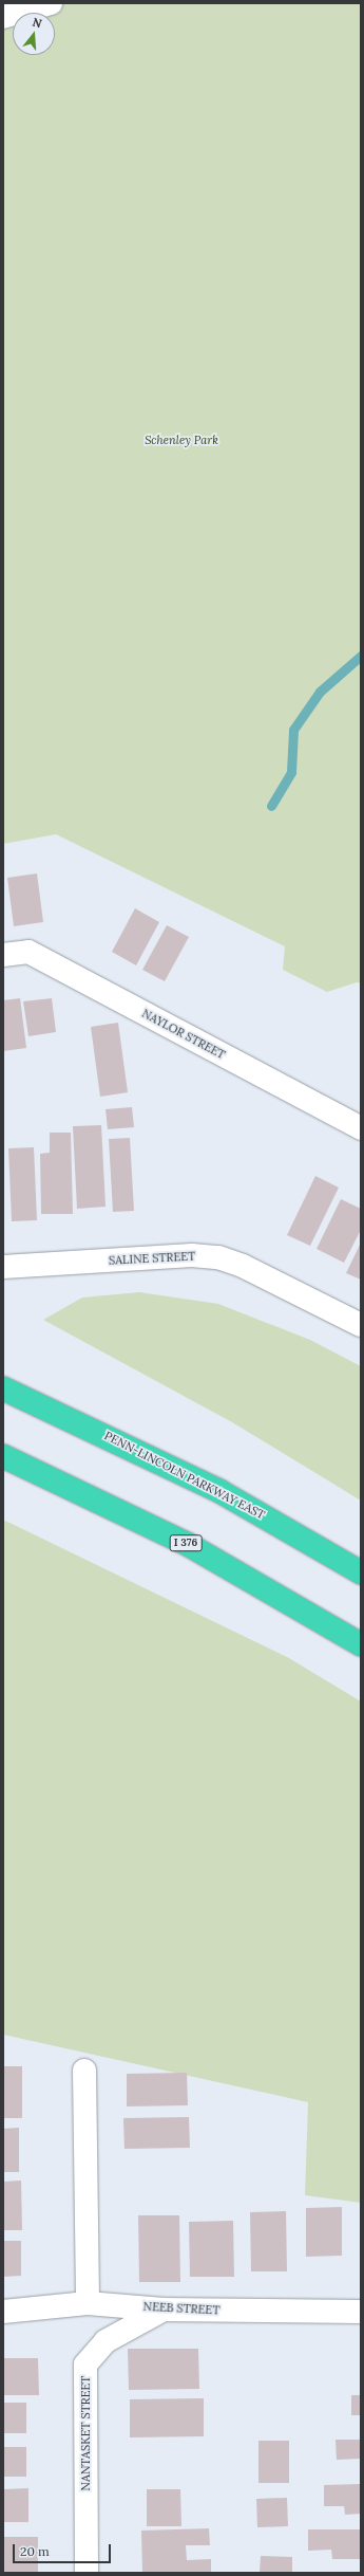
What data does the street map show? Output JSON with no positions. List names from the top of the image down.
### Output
{
  "streets": {
    "highway": ["PENN-LINCOLN PARKWAY EAST", "I 376"],
    "street": [
      "NAYLOR STREET",
      "SALINE STREET",
      "NEEB STREET",
      "NANTASKET STREET"
    ]
  },
  "crossings": [
    ["NEEB STREET", "NANTASKET STREET"]
  ],
  "parks": ["Schenley Park"],
  "scale_bar": "20 m",
  "north": "top"
}
